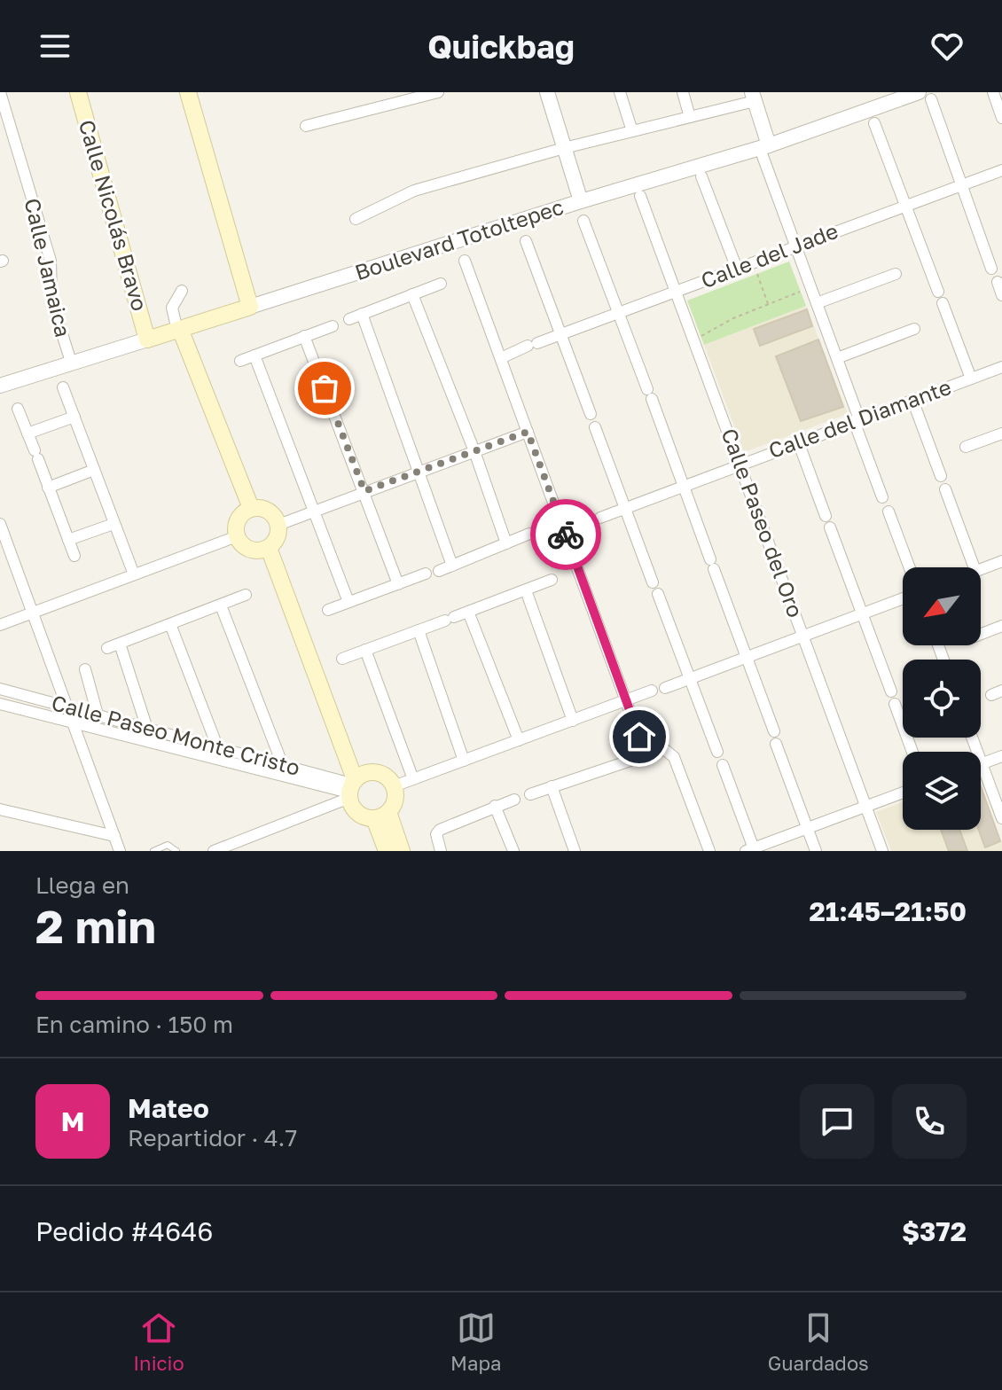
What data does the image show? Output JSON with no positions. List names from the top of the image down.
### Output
{
  "streets": {
    "main road": ["Calle Nicolás Bravo", "Boulevard Totoltepec"],
    "street": [
      "Calle del Jade",
      "Calle Jamaica",
      "Calle del Diamante",
      "Calle Paseo del Oro",
      "Calle Paseo Monte Cristo"
    ]
  },
  "crossings": [
    ["Calle Nicolás Bravo", "Boulevard Totoltepec"],
    ["Boulevard Totoltepec", "Calle Jamaica"],
    ["Calle del Jade", "Calle Paseo del Oro"],
    ["Calle del Diamante", "Calle Paseo del Oro"]
  ],
  "north": "bottom left",
  "page": {
    "header": "Quickbag",
    "heading": ["2 min", "Llega en", "21:45–21:50"],
    "panel": [
      "Mateo",
      "Repartidor · 4.7",
      "Pedido #4646",
      "$372"
    ],
    "bar": "En camino · 150 m",
    "round": "M",
    "tabs": ["Inicio", "Mapa", "Guardados"]
  }
}
